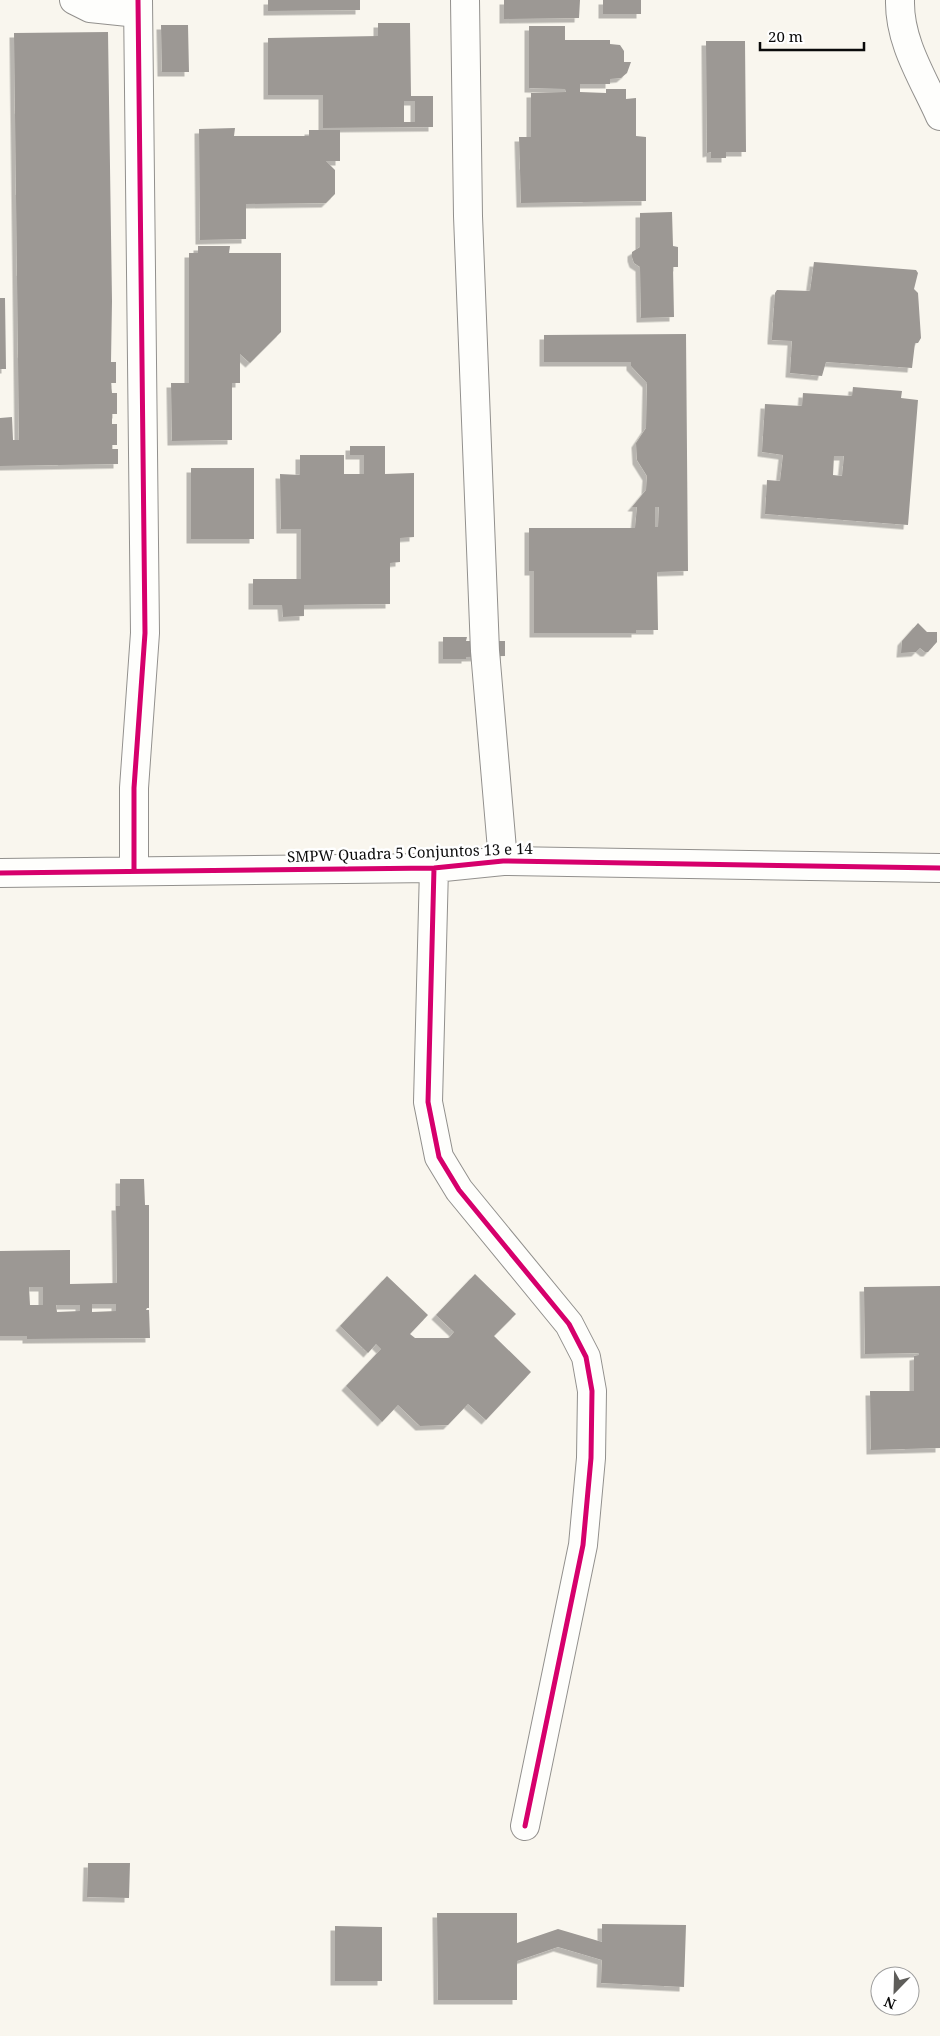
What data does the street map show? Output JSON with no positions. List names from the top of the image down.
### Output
{
  "streets": {
    "street": ["SMPW Quadra 5 Conjuntos 13 e 14"]
  },
  "scale_bar": "20 m",
  "north": "bottom left"
}
